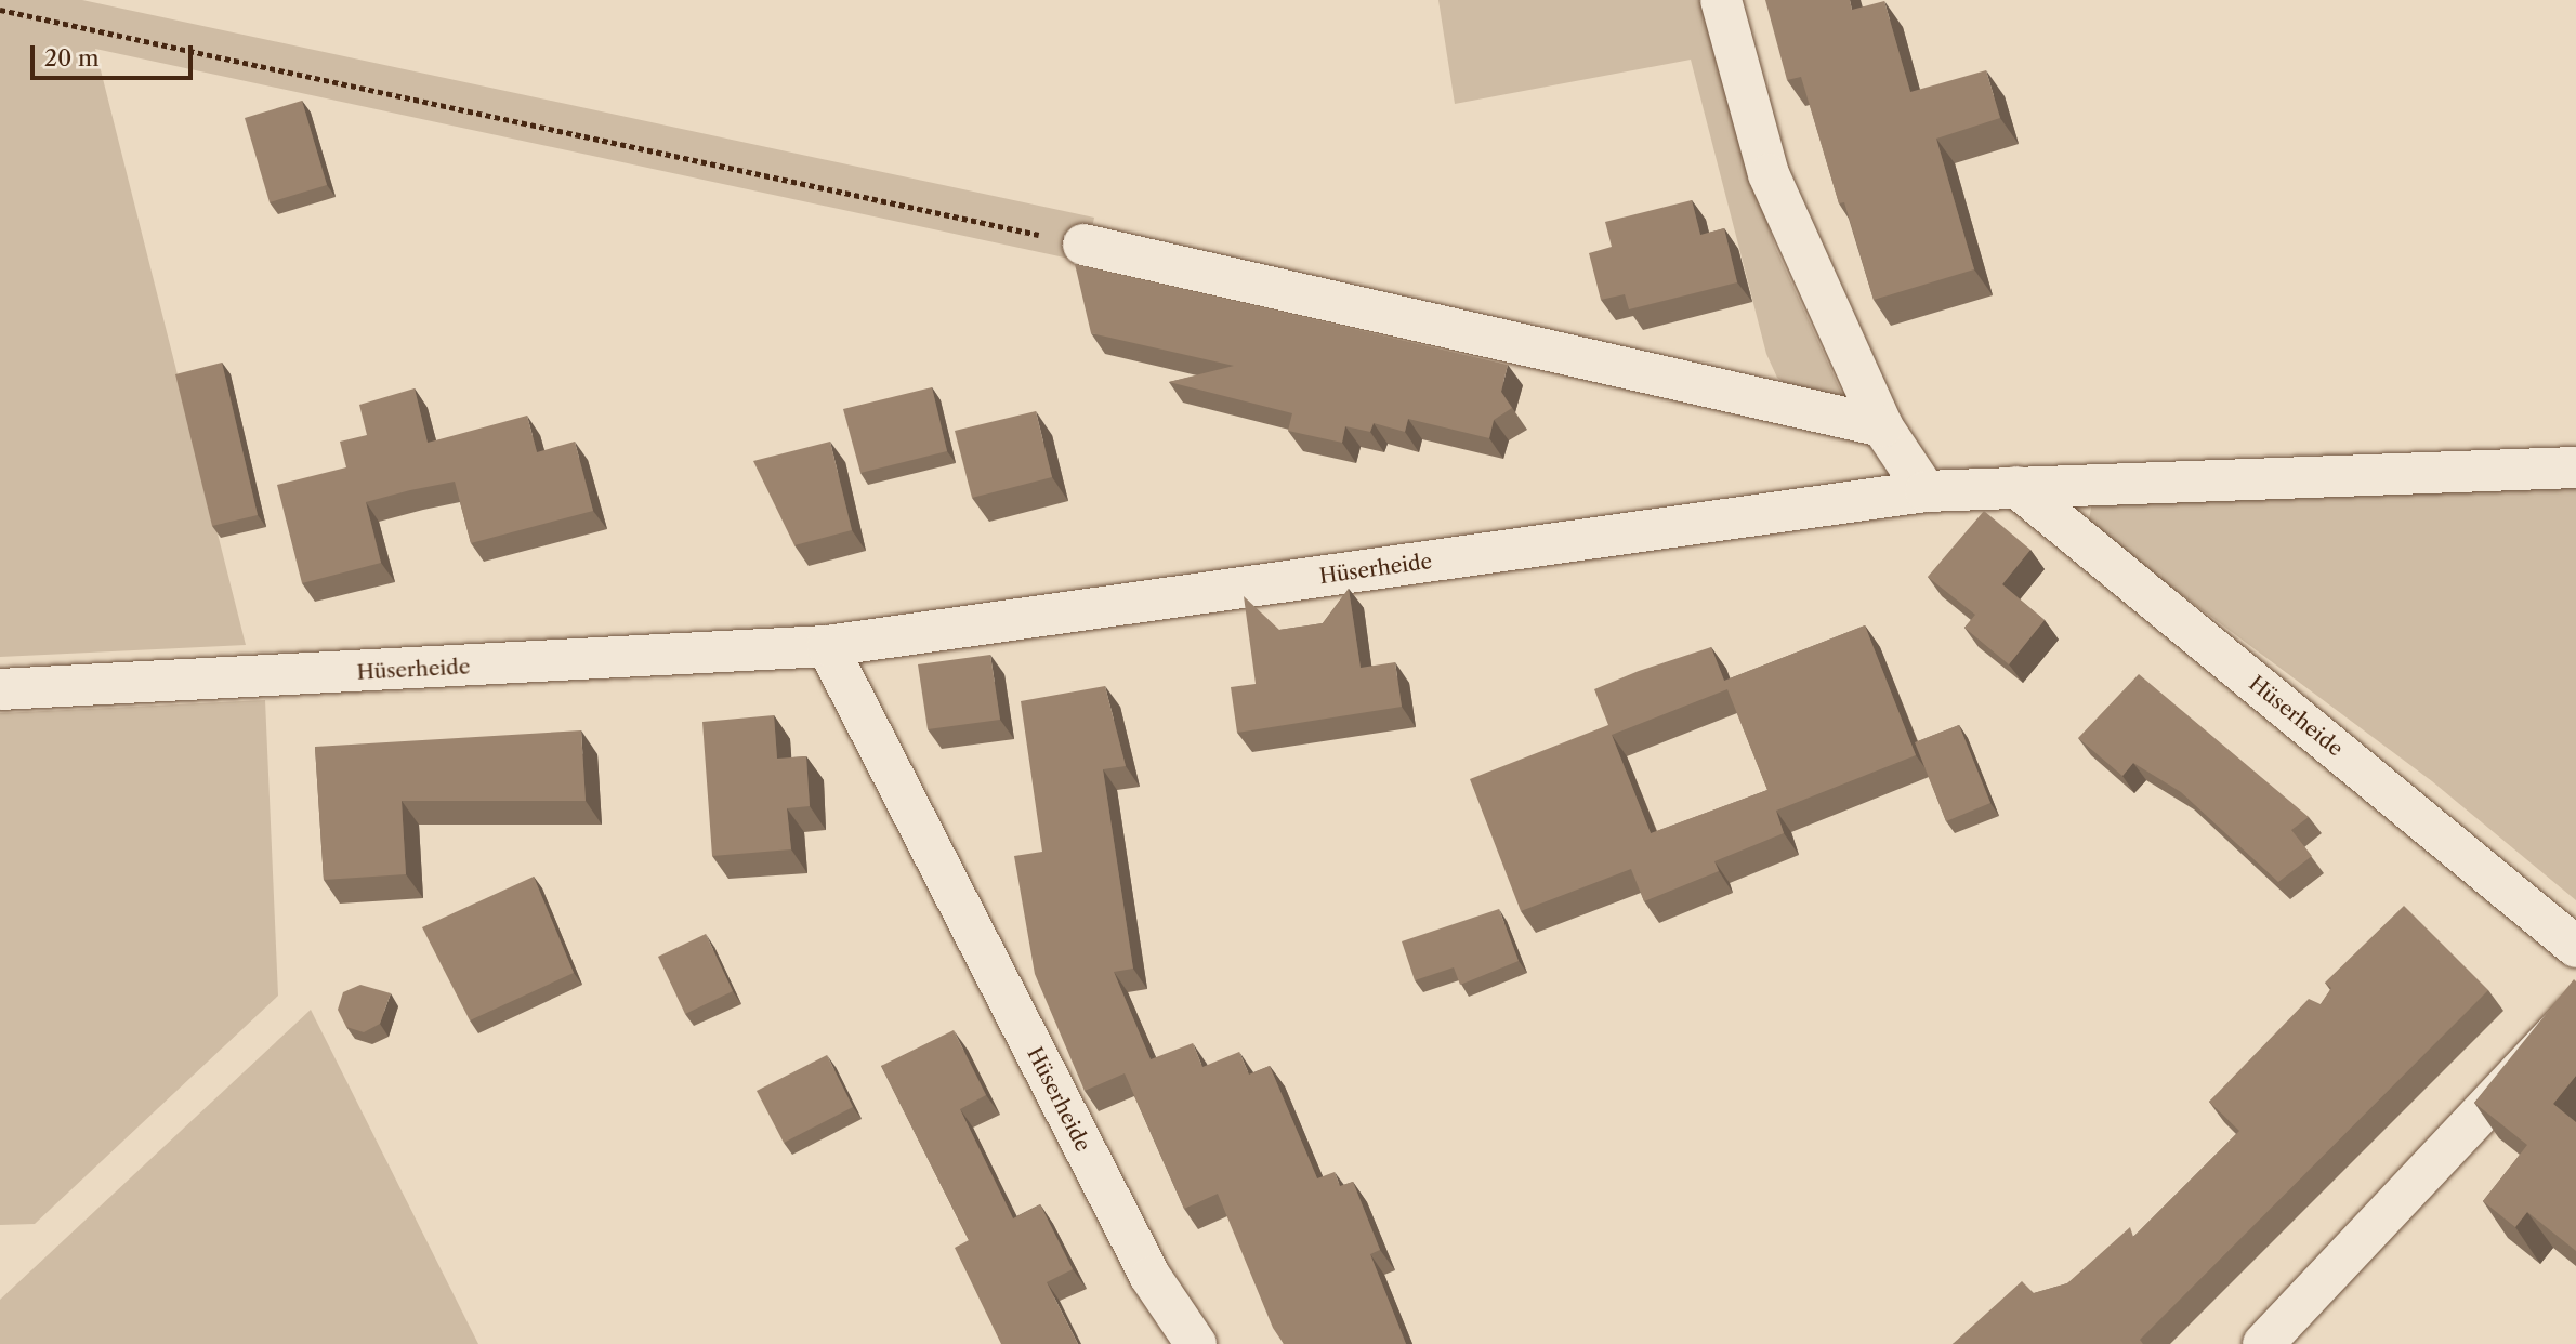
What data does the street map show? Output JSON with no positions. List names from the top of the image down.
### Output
{
  "streets": {
    "street": ["Hüserheide"]
  },
  "scale_bar": "20 m"
}
